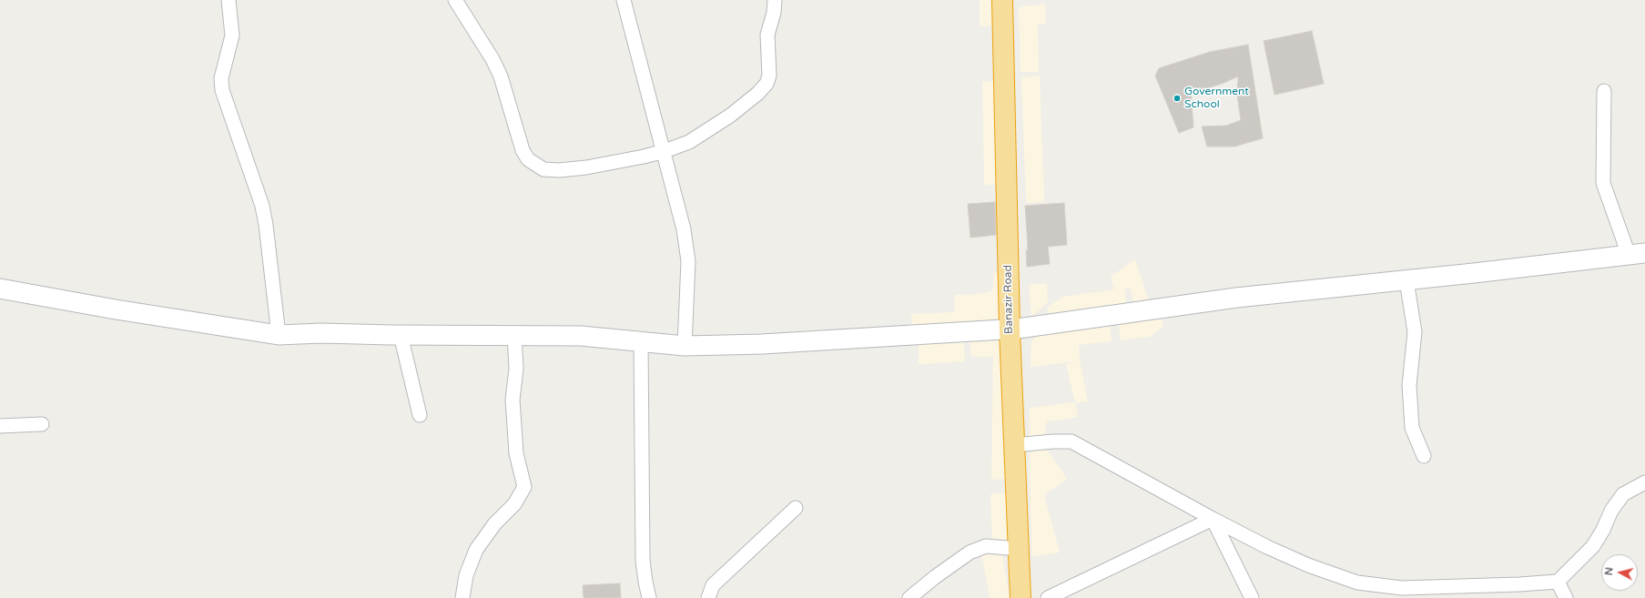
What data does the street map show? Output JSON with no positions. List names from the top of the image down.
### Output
{
  "streets": {
    "highway": ["Banazir Road"]
  },
  "places": ["Government School"],
  "north": "left"
}
